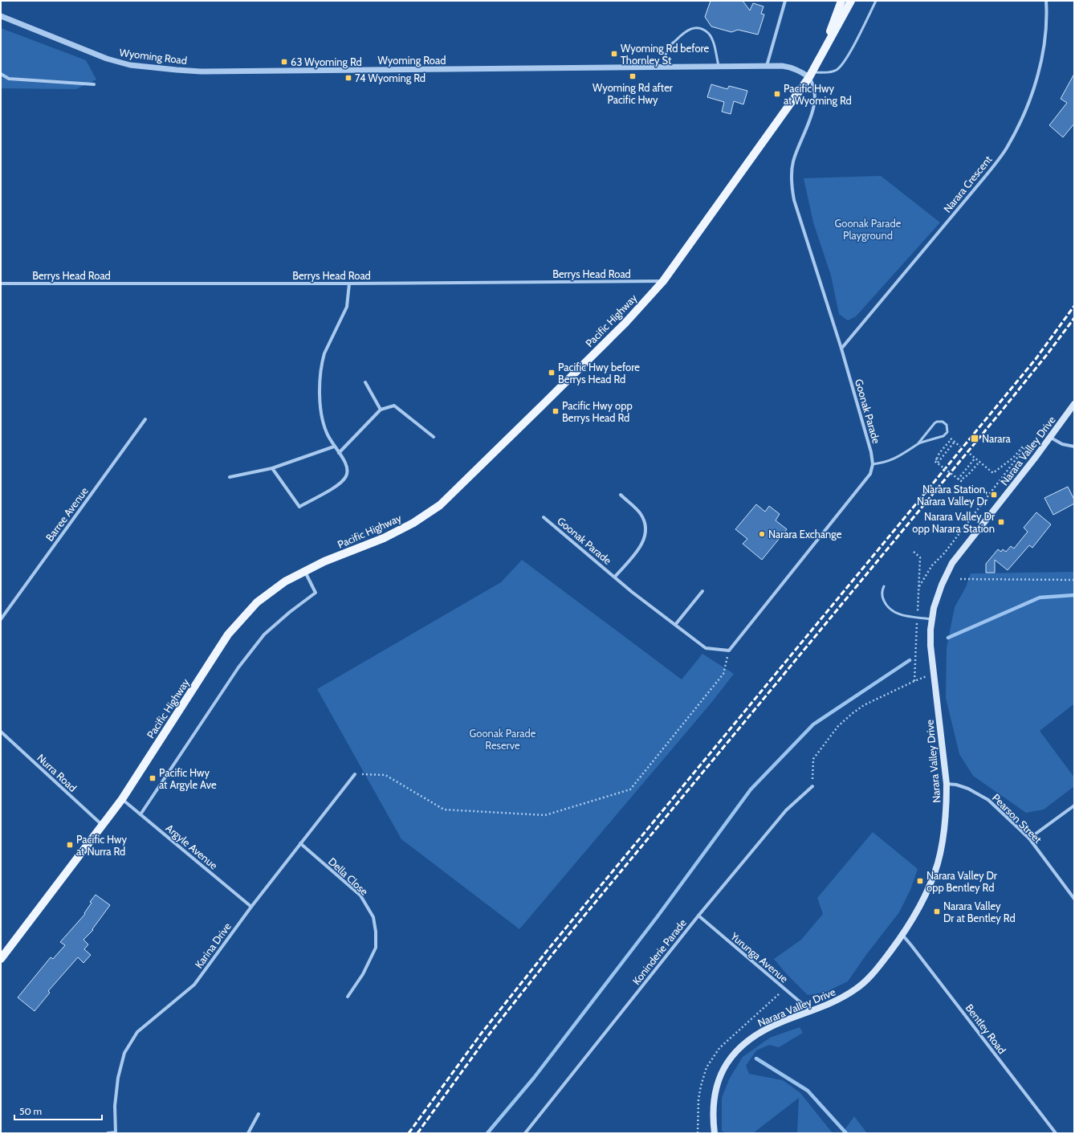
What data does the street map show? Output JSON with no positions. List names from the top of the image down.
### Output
{
  "streets": {
    "main road": ["Pacific Highway", "Narara Valley Drive"],
    "street": [
      "Wyoming Road",
      "Narara Crescent",
      "Berrys Head Road",
      "Goonak Parade",
      "Barree Avenue",
      "Nurra Road",
      "Pearson Street",
      "Argyle Avenue",
      "Della Close",
      "Karina Drive",
      "Koninderie Parade",
      "Yurunga Avenue",
      "Bentley Road"
    ]
  },
  "crossings": [
    ["Wyoming Road", "Pacific Highway"],
    ["Wyoming Road", "Goonak Parade"],
    ["Narara Crescent", "Goonak Parade"],
    ["Berrys Head Road", "Pacific Highway"],
    ["Pacific Highway", "Goonak Parade"],
    ["Pacific Highway", "Nurra Road"],
    ["Pacific Highway", "Argyle Avenue"],
    ["Narara Valley Drive", "Pearson Street"],
    ["Narara Valley Drive", "Yurunga Avenue"],
    ["Narara Valley Drive", "Bentley Road"],
    ["Argyle Avenue", "Karina Drive"],
    ["Della Close", "Karina Drive"],
    ["Koninderie Parade", "Yurunga Avenue"]
  ],
  "parks": ["Goonak Parade Playground", "Goonak Parade Reserve"],
  "places": {
    "transit": [
      "Wyoming Rd before Thornley St",
      "63 Wyoming Rd",
      "Wyoming Rd after Pacific Hwy",
      "74 Wyoming Rd",
      "Pacific Hwy at Wyoming Rd",
      "Pacific Hwy before Berrys Head Rd",
      "Pacific Hwy opp Berrys Head Rd",
      "Narara",
      "Narara Station, Narara Valley Dr",
      "Narara Valley Dr opp Narara Station",
      "Pacific Hwy at Argyle Ave",
      "Pacific Hwy at Nurra Rd",
      "Narara Valley Dr opp Bentley Rd",
      "Narara Valley Dr at Bentley Rd"
    ],
    "other": ["Narara Exchange"]
  },
  "scale_bar": "50 m"
}
